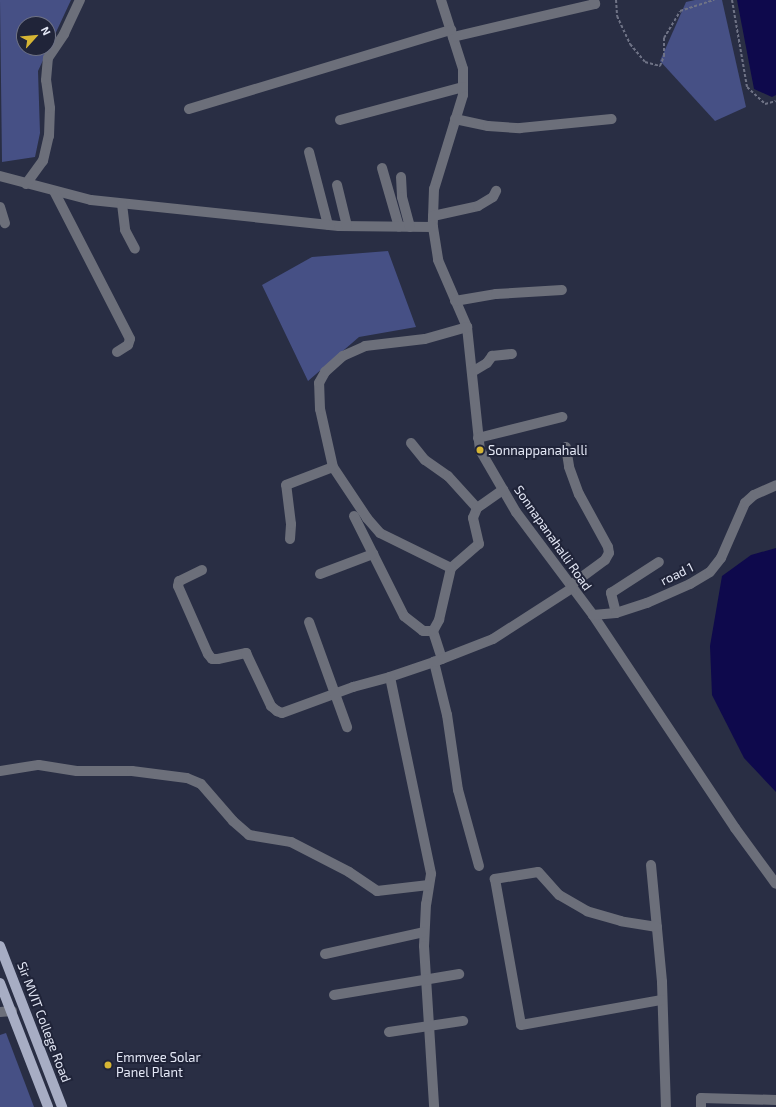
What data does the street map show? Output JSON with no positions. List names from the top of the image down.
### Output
{
  "streets": {
    "main road": ["Sir MVIT College Road"],
    "street": ["Sonnapanahalli Road", "road 1"]
  },
  "crossings": [
    ["Sonnapanahalli Road", "road 1"]
  ],
  "places": ["Sonnappanahalli", "Emmvee Solar Panel Plant"],
  "north": "top right"
}
